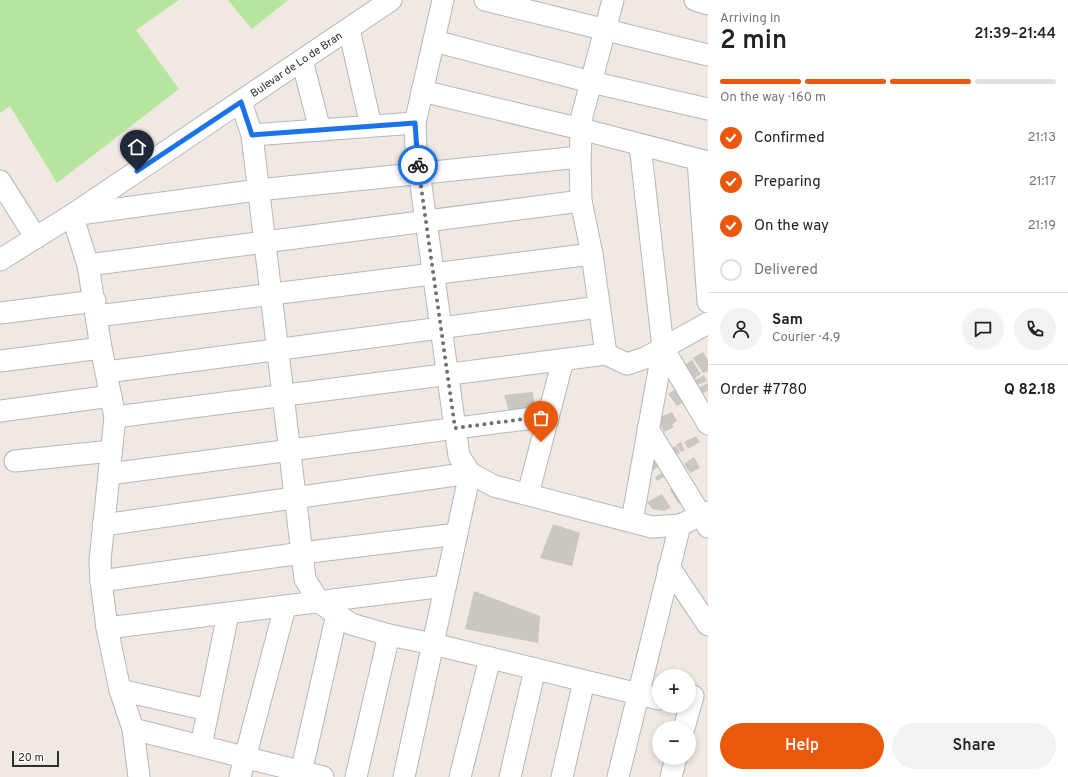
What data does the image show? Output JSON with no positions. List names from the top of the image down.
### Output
{
  "streets": {
    "street": ["Bulevar de Lo de Bran"]
  },
  "scale_bar": "20 m",
  "page": {
    "heading": ["2 min", "Arriving in", "21:39–21:44"],
    "panel": [
      "Sam",
      "Courier · 4.9",
      "Order #7780",
      "Q 82.18"
    ],
    "bar": "On the way · 160 m",
    "list": [
      ["Confirmed", "21:13"],
      ["Preparing", "21:17"],
      ["On the way", "21:19"],
      "Delivered"
    ],
    "map_buttons": ["+", "−"],
    "buttons": ["Help", "Share"],
    "scale": "20 m"
  }
}
